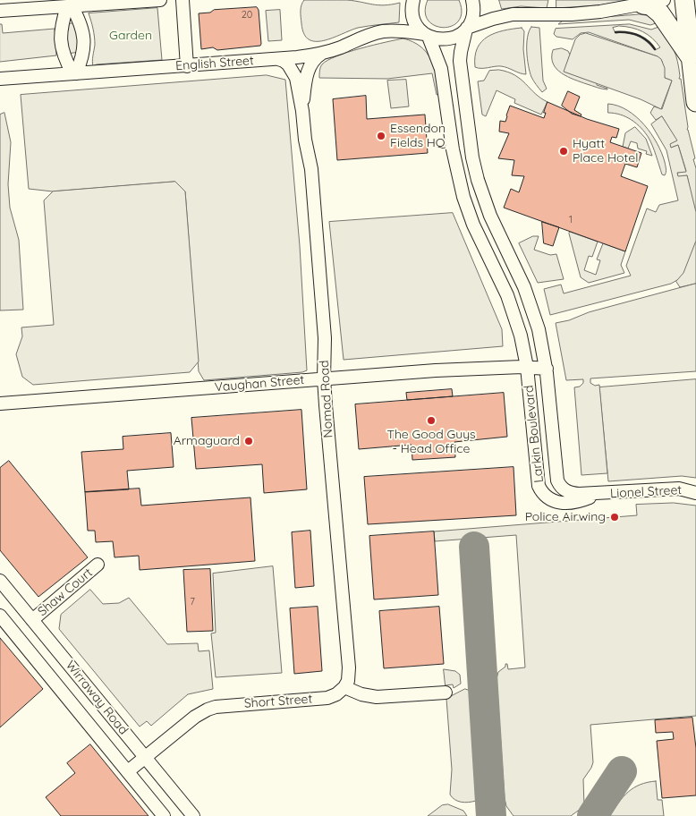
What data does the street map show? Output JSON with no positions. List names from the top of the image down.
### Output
{
  "streets": {
    "street": [
      "English Street",
      "Vaughan Street",
      "Nomad Road",
      "Larkin Boulevard",
      "Lionel Street",
      "Shaw Court",
      "Wirraway Road",
      "Short Street"
    ]
  },
  "crossings": [
    ["English Street", "Nomad Road"],
    ["English Street", "Larkin Boulevard"],
    ["Vaughan Street", "Nomad Road"],
    ["Vaughan Street", "Larkin Boulevard"],
    ["Nomad Road", "Short Street"],
    ["Larkin Boulevard", "Lionel Street"],
    ["Shaw Court", "Wirraway Road"],
    ["Wirraway Road", "Short Street"]
  ],
  "parks": ["Garden"],
  "places": [
    "Essendon Fields HQ",
    "Hyatt Place Hotel",
    "The Good Guys - Head Office",
    "Armaguard",
    "Police Airwing"
  ],
  "house_numbers": ["20", "1", "7"]
}
